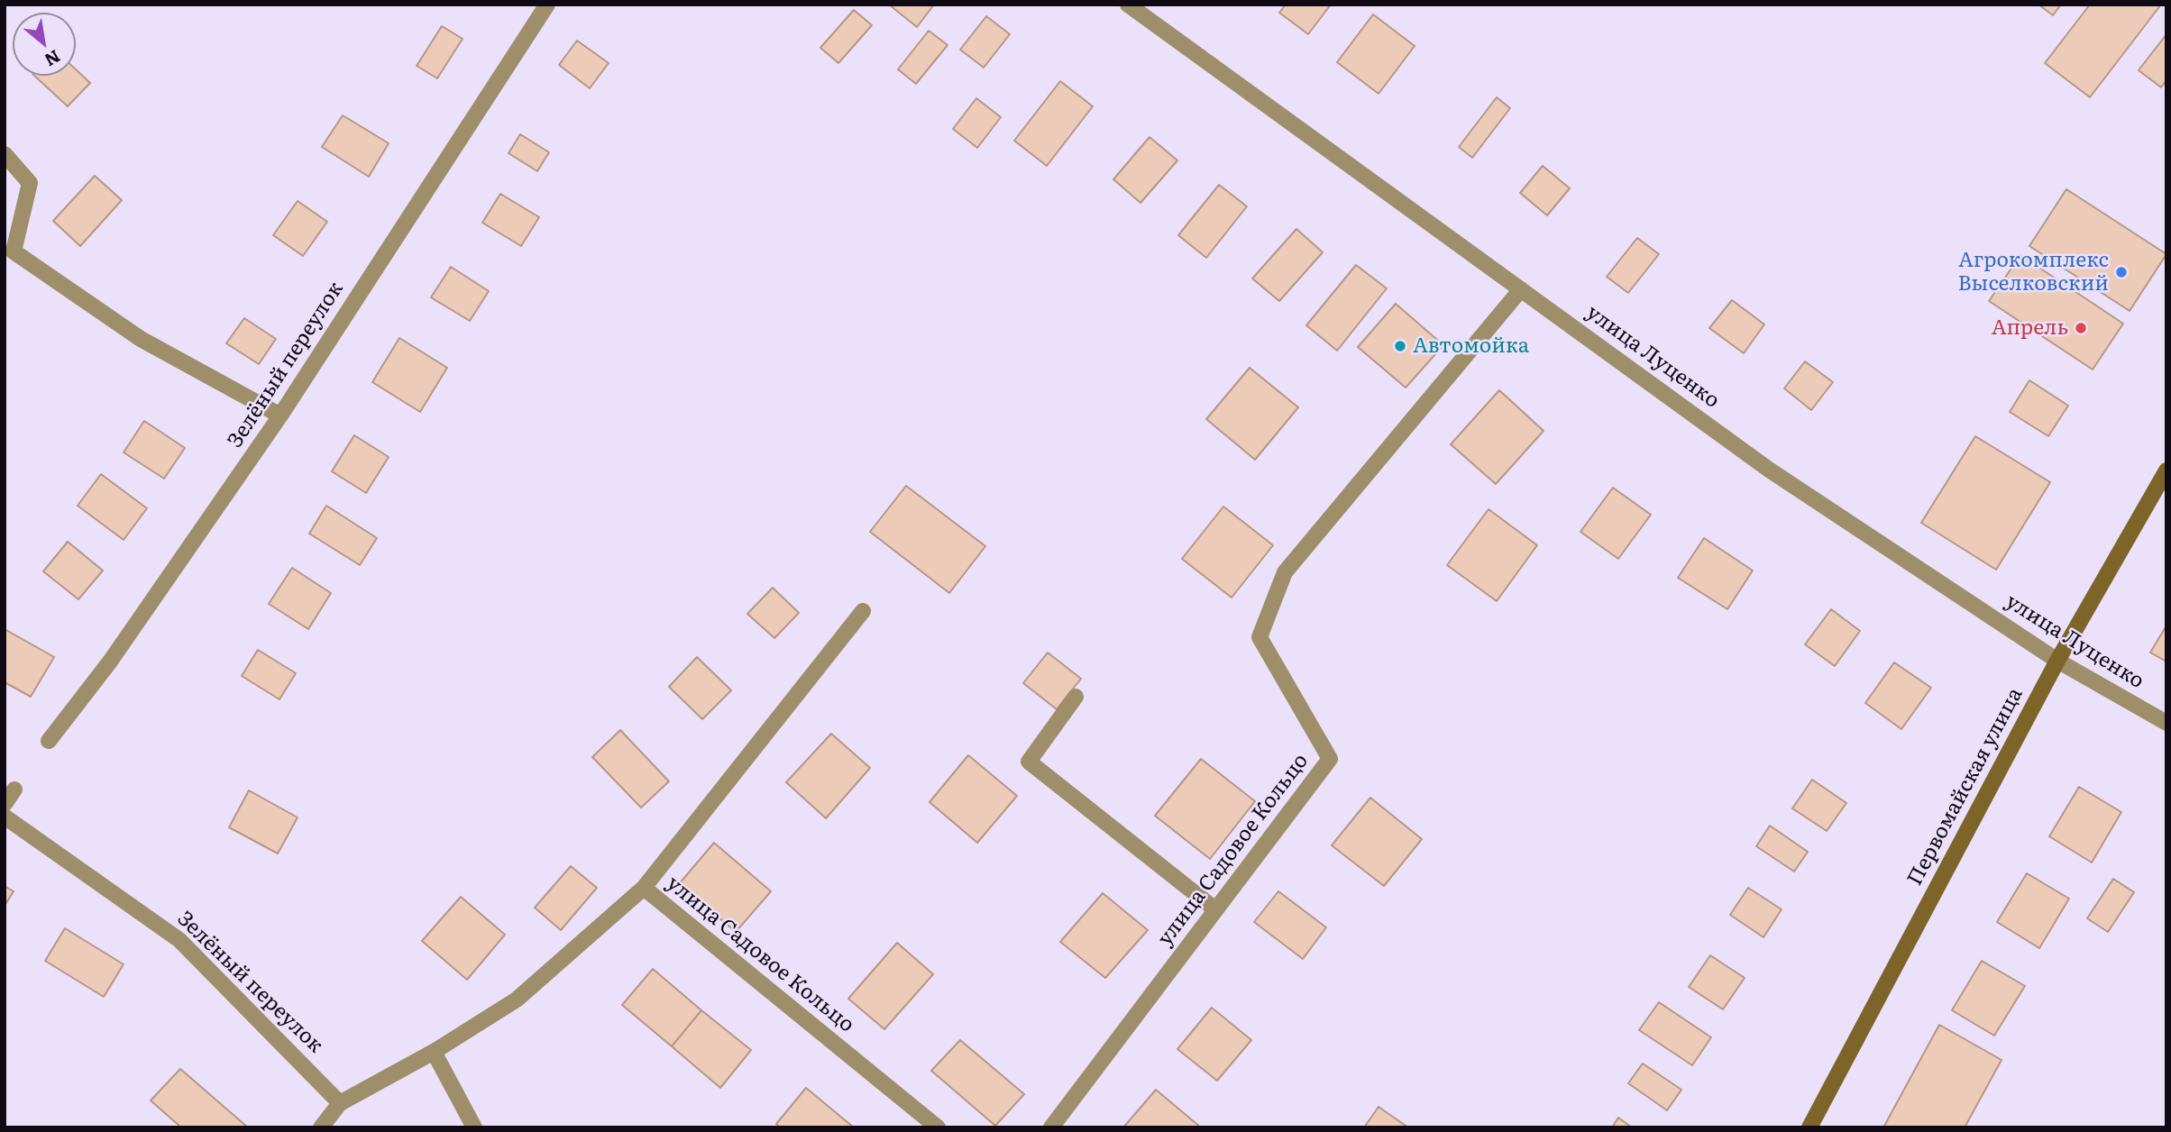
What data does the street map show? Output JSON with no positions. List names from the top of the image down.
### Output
{
  "streets": {
    "main road": ["Первомайская улица"],
    "street": ["улица Луценко", "Зелёный переулок", "улица Садовое Кольцо"]
  },
  "crossings": [
    ["улица Луценко", "Первомайская улица"],
    ["улица Луценко", "улица Садовое Кольцо"],
    ["Зелёный переулок", "улица Садовое Кольцо"]
  ],
  "places": ["Агрокомплекс Выселковский", "Апрель", "Автомойка"],
  "north": "bottom right"
}
